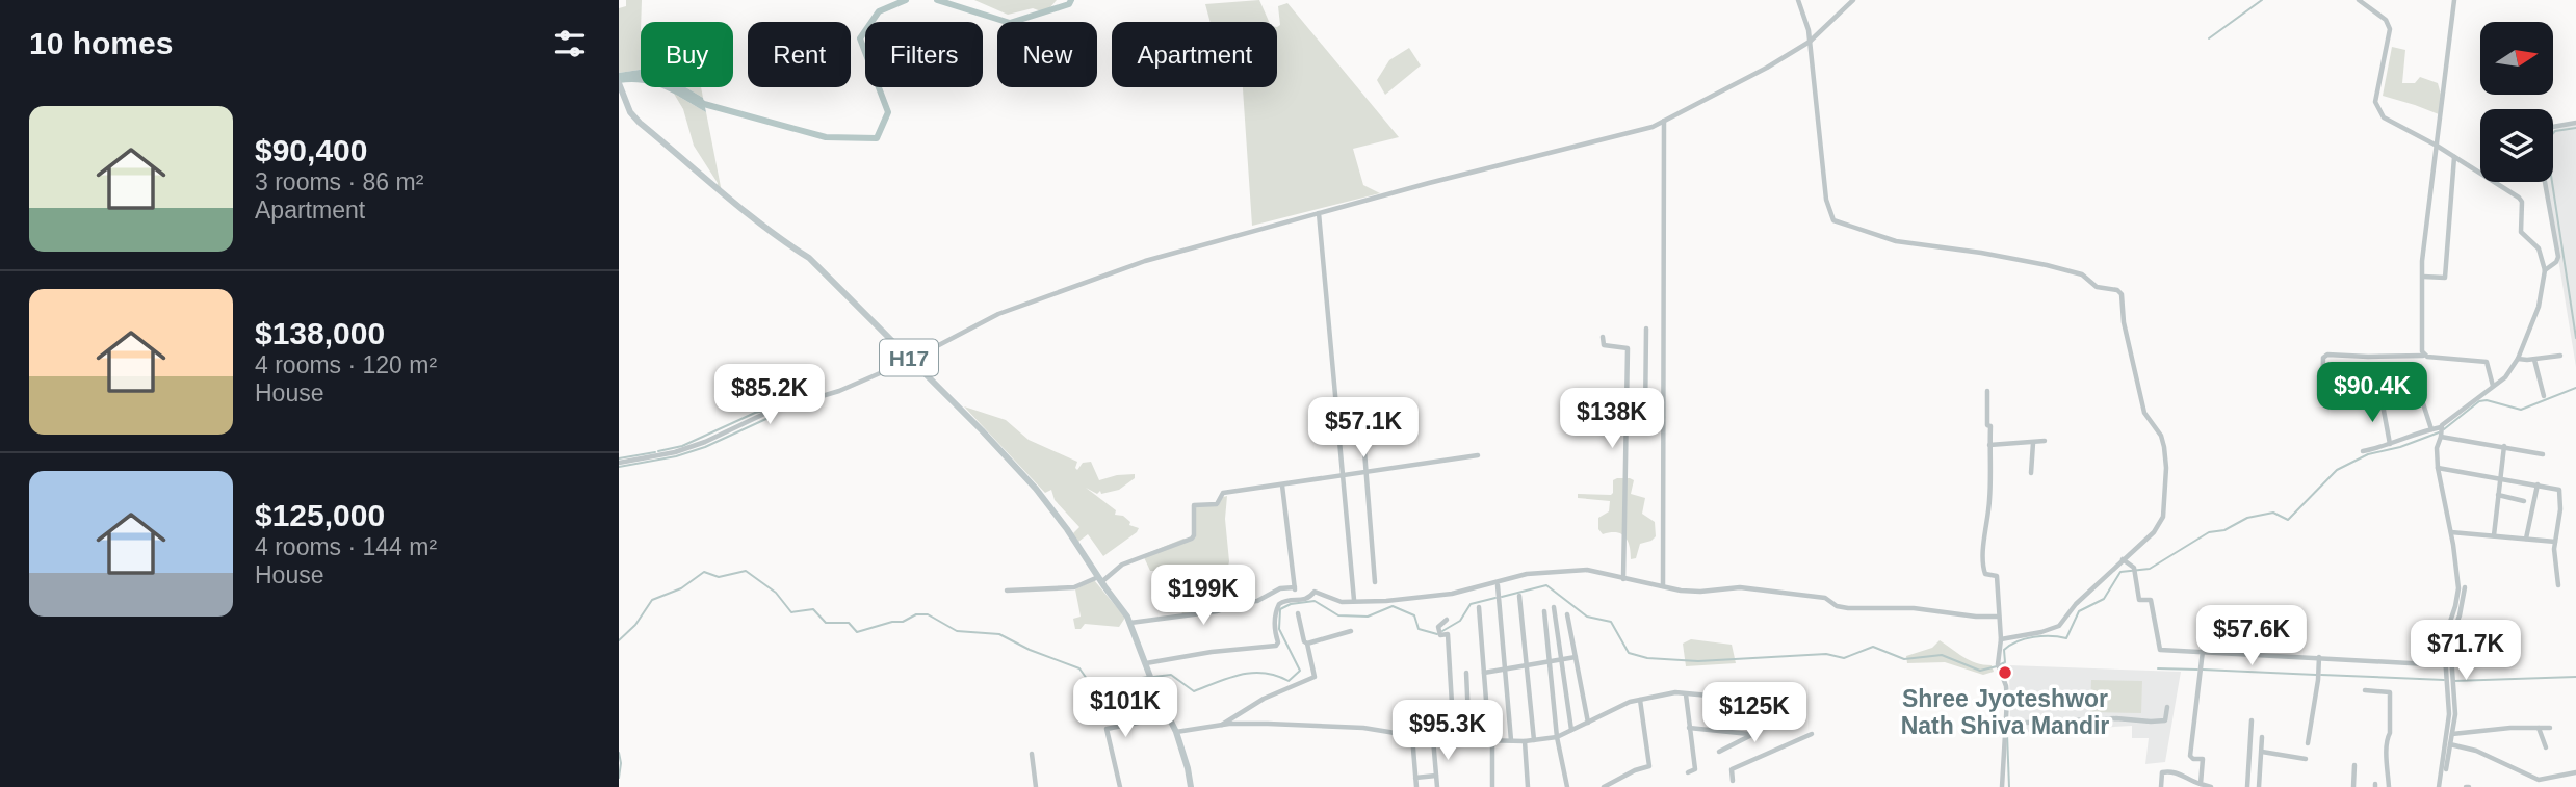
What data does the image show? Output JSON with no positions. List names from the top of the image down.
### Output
{
  "streets": {
    "main road": ["H17"]
  },
  "places": ["Shree Jyoteshwor Nath Shiva Mandir"],
  "north": "right",
  "page": {
    "heading": "10 homes",
    "chip": [
      "Buy",
      "Rent",
      "Filters",
      "New",
      "Apartment"
    ],
    "list": [
      {
        "name": "$90,400",
        "note": "3 rooms · 86 m² · Apartment"
      },
      {
        "name": "$138,000",
        "note": "4 rooms · 120 m² · House"
      },
      {
        "name": "$125,000",
        "note": "4 rooms · 144 m² · House"
      }
    ],
    "price": [
      "$90.4K",
      "$85.2K",
      "$138K",
      "$57.1K",
      "$199K",
      "$57.6K",
      "$71.7K",
      "$101K",
      "$125K",
      "$95.3K"
    ]
  }
}
